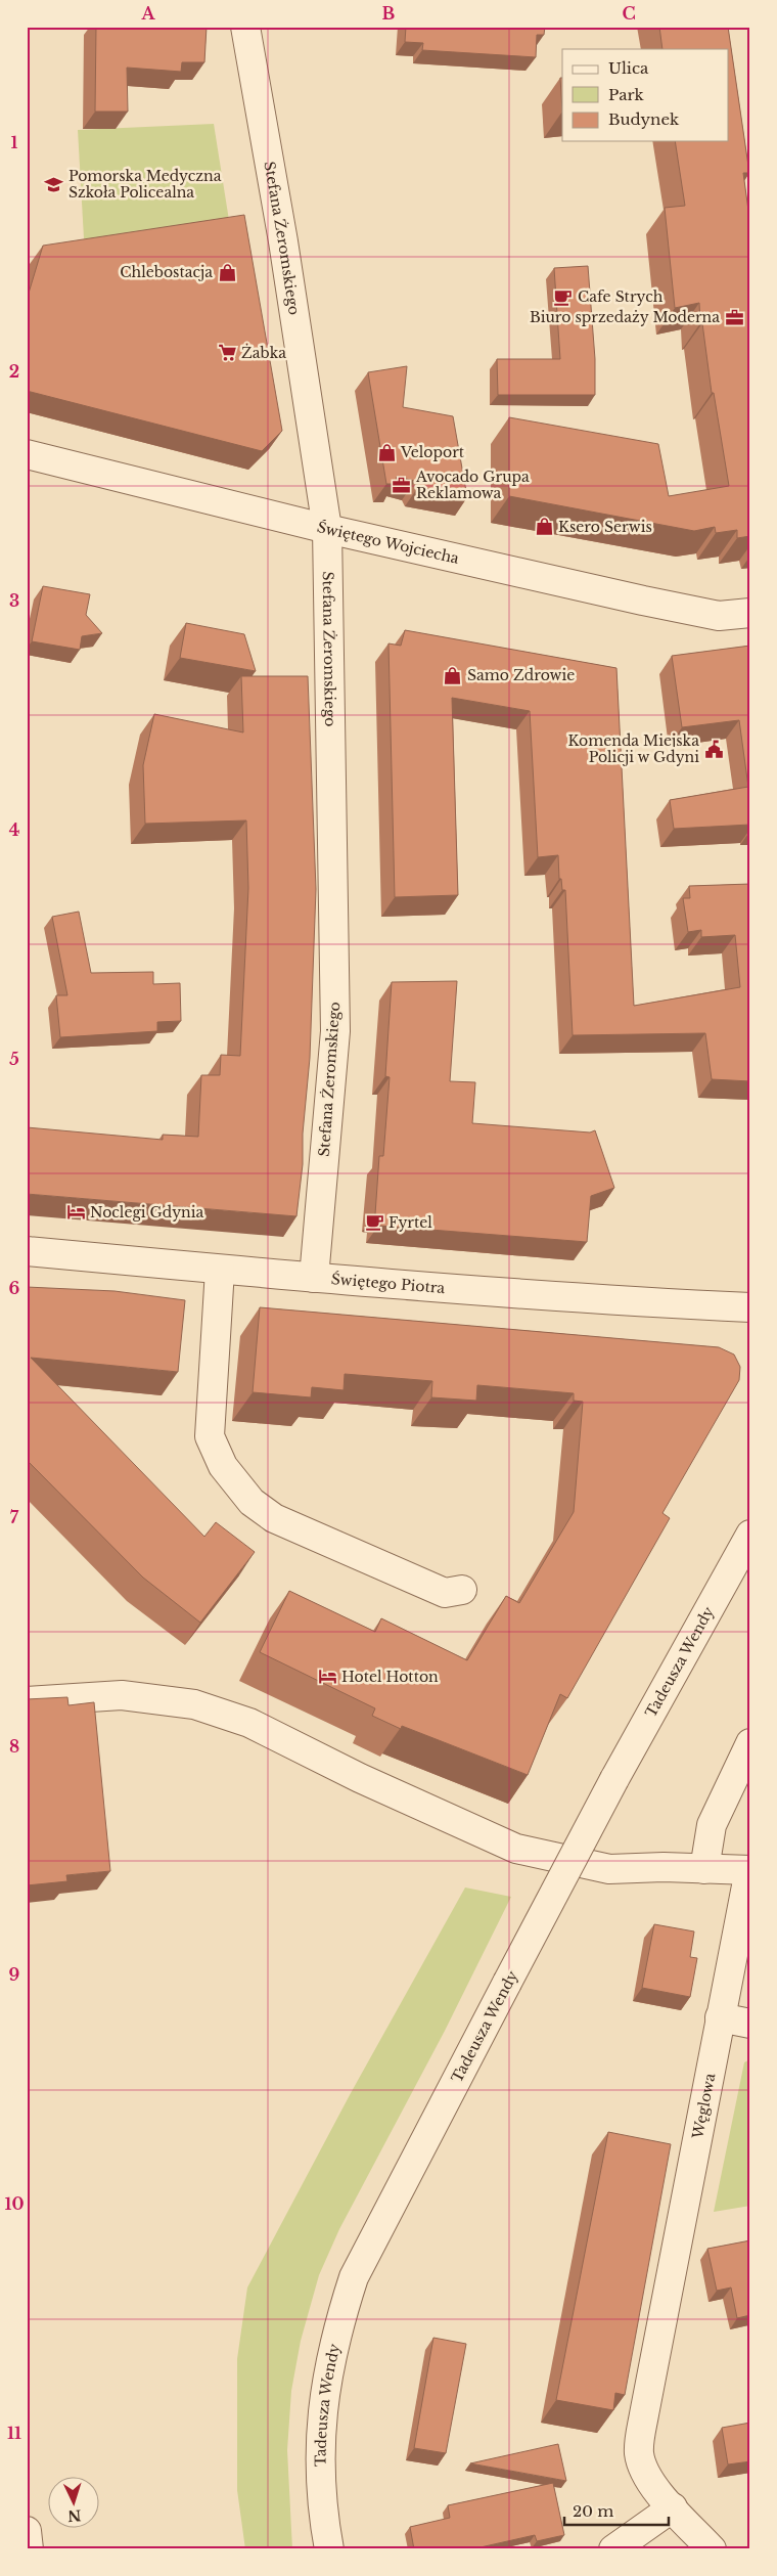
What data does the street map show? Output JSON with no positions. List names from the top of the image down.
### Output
{
  "streets": {
    "street": [
      "Stefana Żeromskiego",
      "Świętego Wojciecha",
      "Świętego Piotra",
      "Tadeusza Wendy",
      "Węglowa"
    ]
  },
  "crossings": [
    ["Stefana Żeromskiego", "Świętego Wojciecha"],
    ["Stefana Żeromskiego", "Świętego Piotra"]
  ],
  "places": {
    "school or university": ["Pomorska Medyczna Szkoła Policealna"],
    "shop": [
      "Chlebostacja",
      "Veloport",
      "Ksero Serwis",
      "Samo Zdrowie"
    ],
    "cafe": ["Cafe Strych", "Fyrtel"],
    "office": ["Biuro sprzedaży Moderna", "Avocado Grupa Reklamowa"],
    "supermarket": ["Żabka"],
    "public building": ["Komenda Miejska Policji w Gdyni"],
    "hotel": ["Noclegi Gdynia", "Hotel Hotton"]
  },
  "legend": ["Ulica", "Park", "Budynek"],
  "scale_bar": "20 m",
  "north": "bottom",
  "grid": {
    "columns": ["A", "B", "C"],
    "rows": [
      "1",
      "2",
      "3",
      "4",
      "5",
      "6",
      "7",
      "8",
      "9",
      "10",
      "11"
    ]
  }
}
